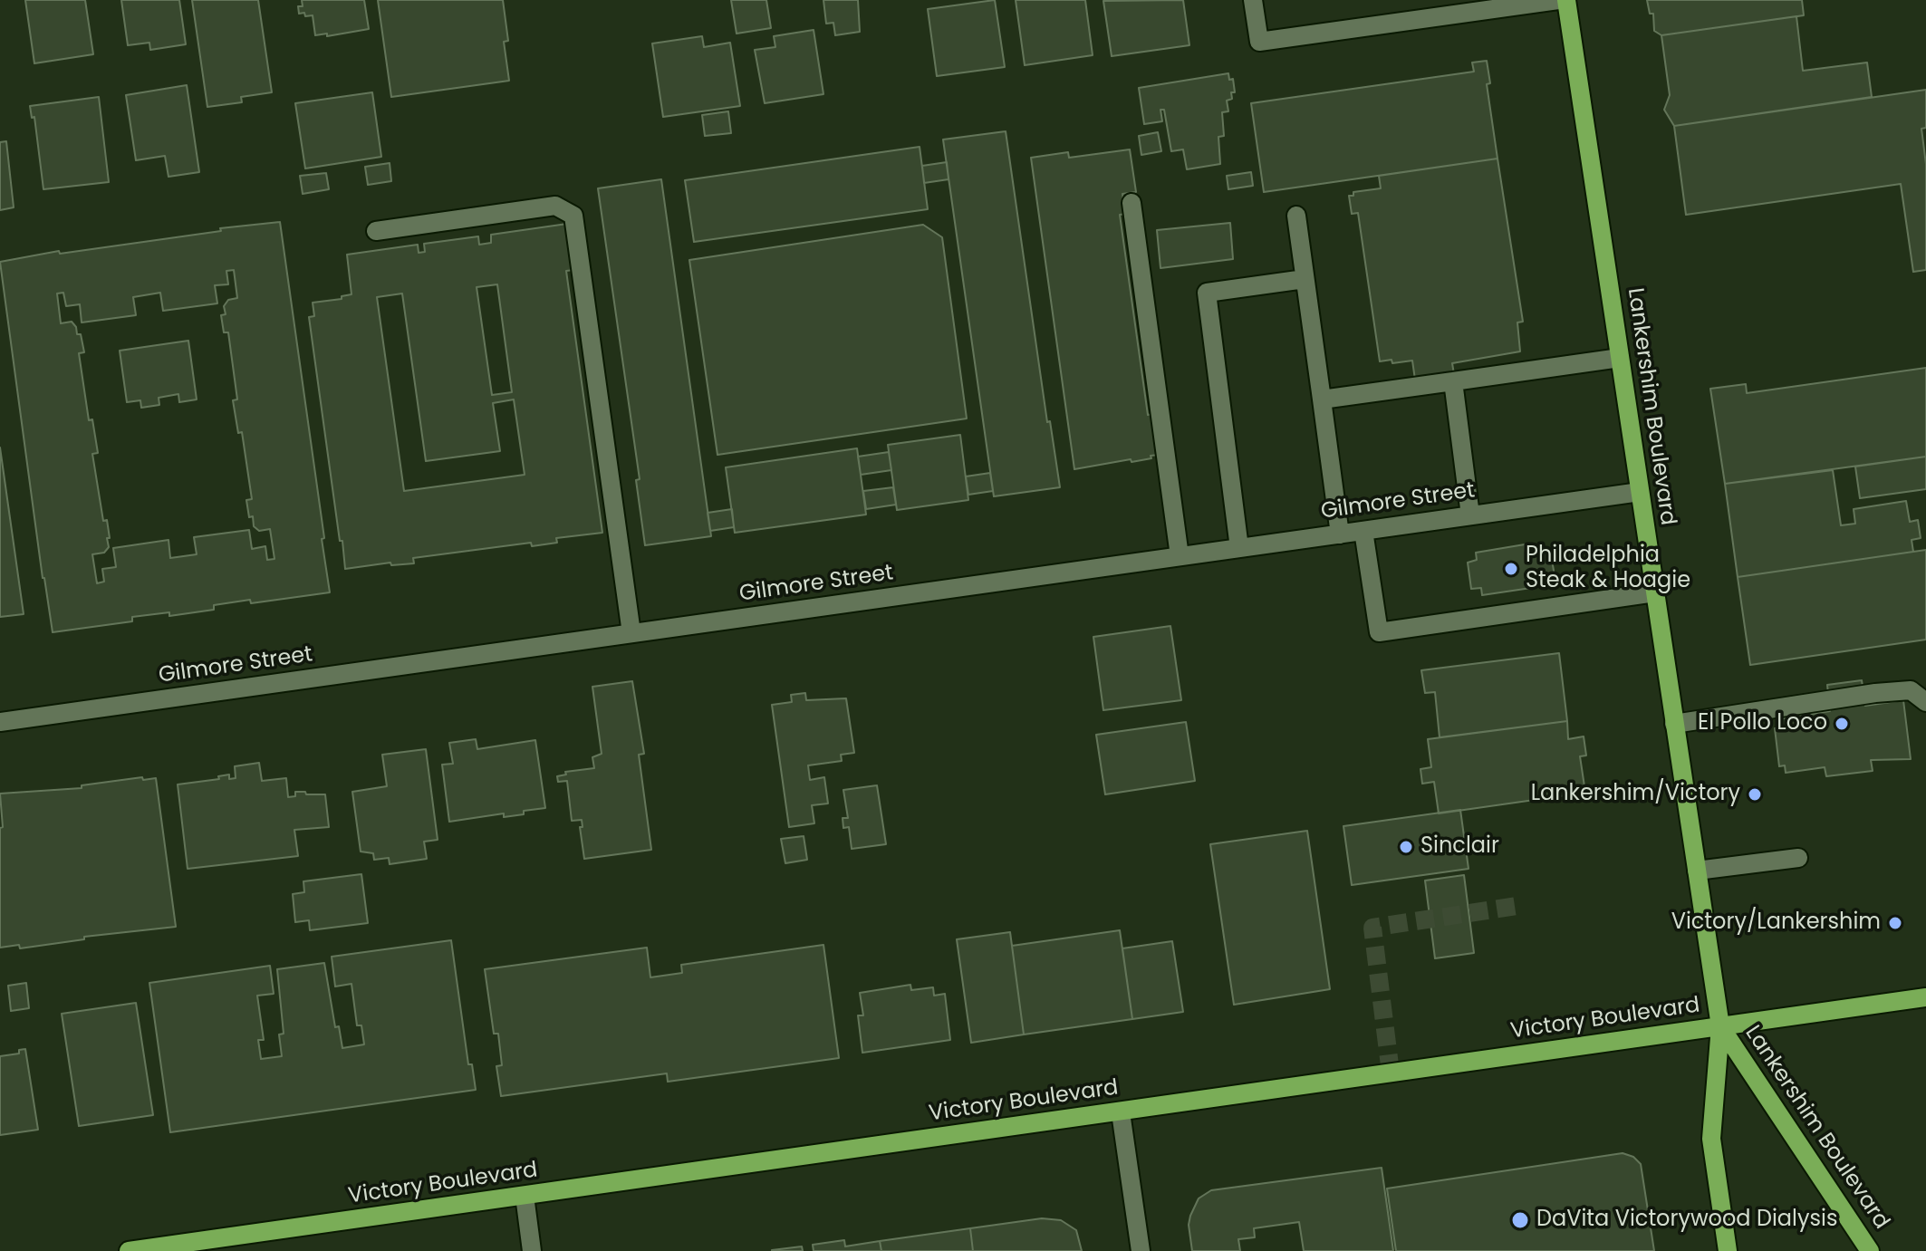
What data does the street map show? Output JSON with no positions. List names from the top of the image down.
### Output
{
  "streets": {
    "main road": ["Lankershim Boulevard", "Victory Boulevard"],
    "street": ["Gilmore Street"]
  },
  "crossings": [
    ["Lankershim Boulevard", "Gilmore Street"],
    ["Lankershim Boulevard", "Victory Boulevard"]
  ],
  "places": [
    "Philadelphia Steak & Hoagie",
    "El Pollo Loco",
    "Lankershim/Victory",
    "Sinclair",
    "Victory/Lankershim",
    "DaVita Victorywood Dialysis"
  ]
}
